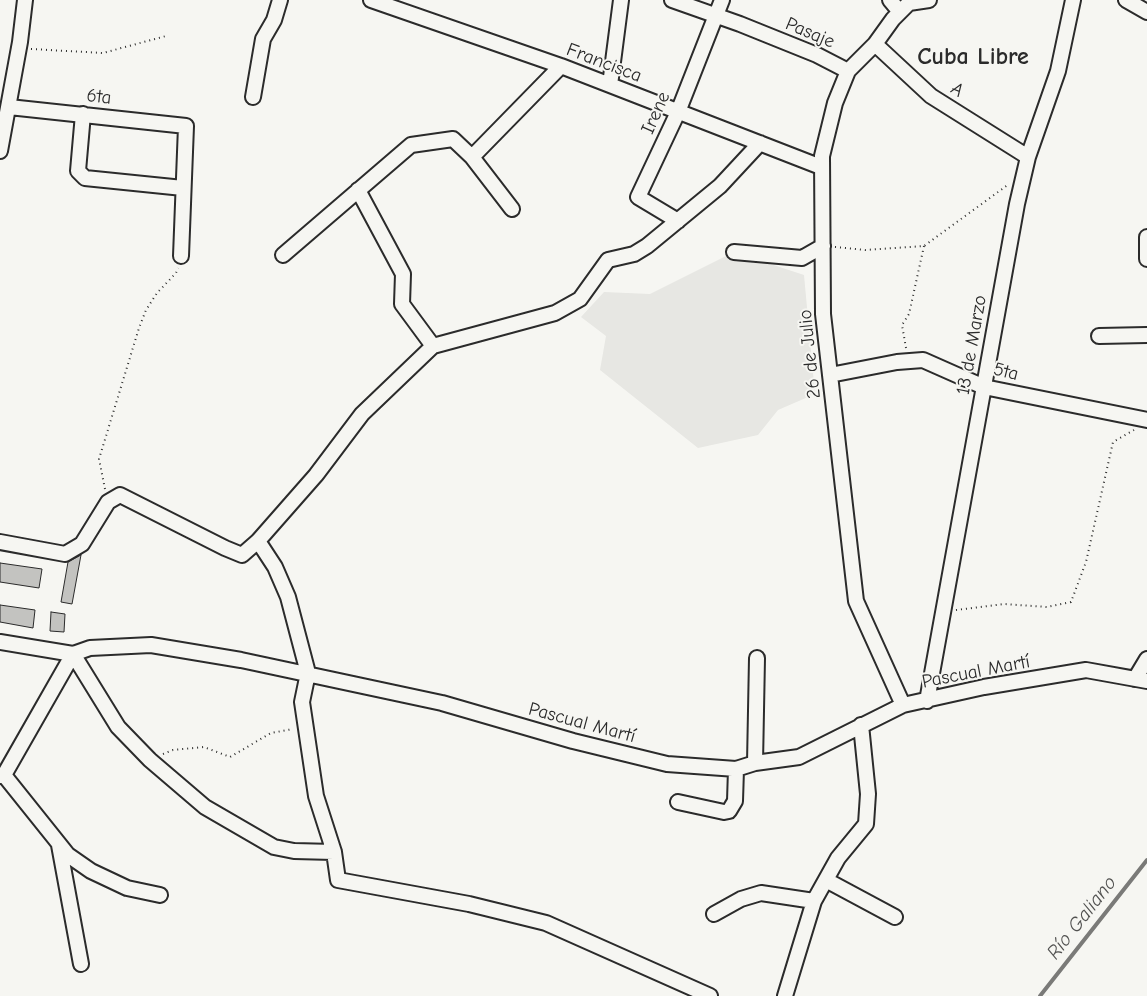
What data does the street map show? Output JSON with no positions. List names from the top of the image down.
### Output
{
  "streets": {
    "street": [
      "Pasaje",
      "Francisca",
      "A",
      "6ta",
      "Irene",
      "13 de Marzo",
      "26 de Julio",
      "5ta",
      "Pascual Martí"
    ]
  },
  "crossings": [
    ["Pasaje", "Irene"],
    ["Pasaje", "26 de Julio"],
    ["Francisca", "Irene"],
    ["Francisca", "26 de Julio"],
    ["A", "13 de Marzo"],
    ["A", "26 de Julio"],
    ["13 de Marzo", "5ta"],
    ["13 de Marzo", "Pascual Martí"],
    ["26 de Julio", "5ta"],
    ["26 de Julio", "Pascual Martí"]
  ],
  "districts": ["Cuba Libre"],
  "water": ["Río Galiano"]
}
